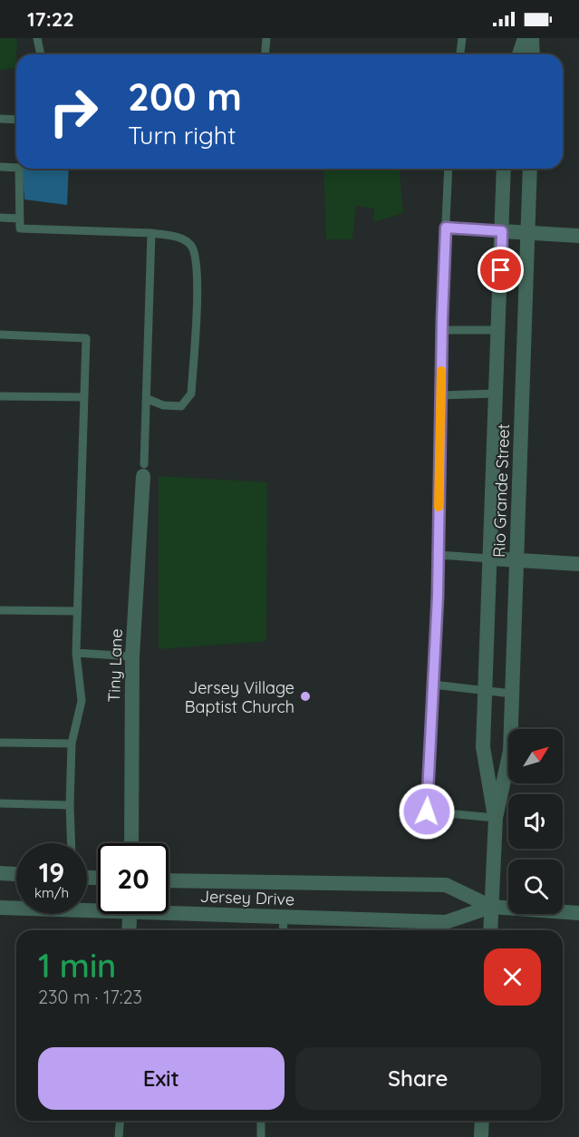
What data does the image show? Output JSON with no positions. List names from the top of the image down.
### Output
{
  "streets": {
    "street": ["Rio Grande Street", "Tiny Lane", "Jersey Drive"]
  },
  "crossings": [
    ["Rio Grande Street", "Jersey Drive"]
  ],
  "places": ["Jersey Village Baptist Church"],
  "north": "top right",
  "page": {
    "status": "17:22",
    "turn": ["200 m", "Turn right"],
    "speed": "19 km/h",
    "limit": "20",
    "heading": ["1 min", "230 m · 17:23"],
    "buttons": ["Exit", "Share"]
  }
}
